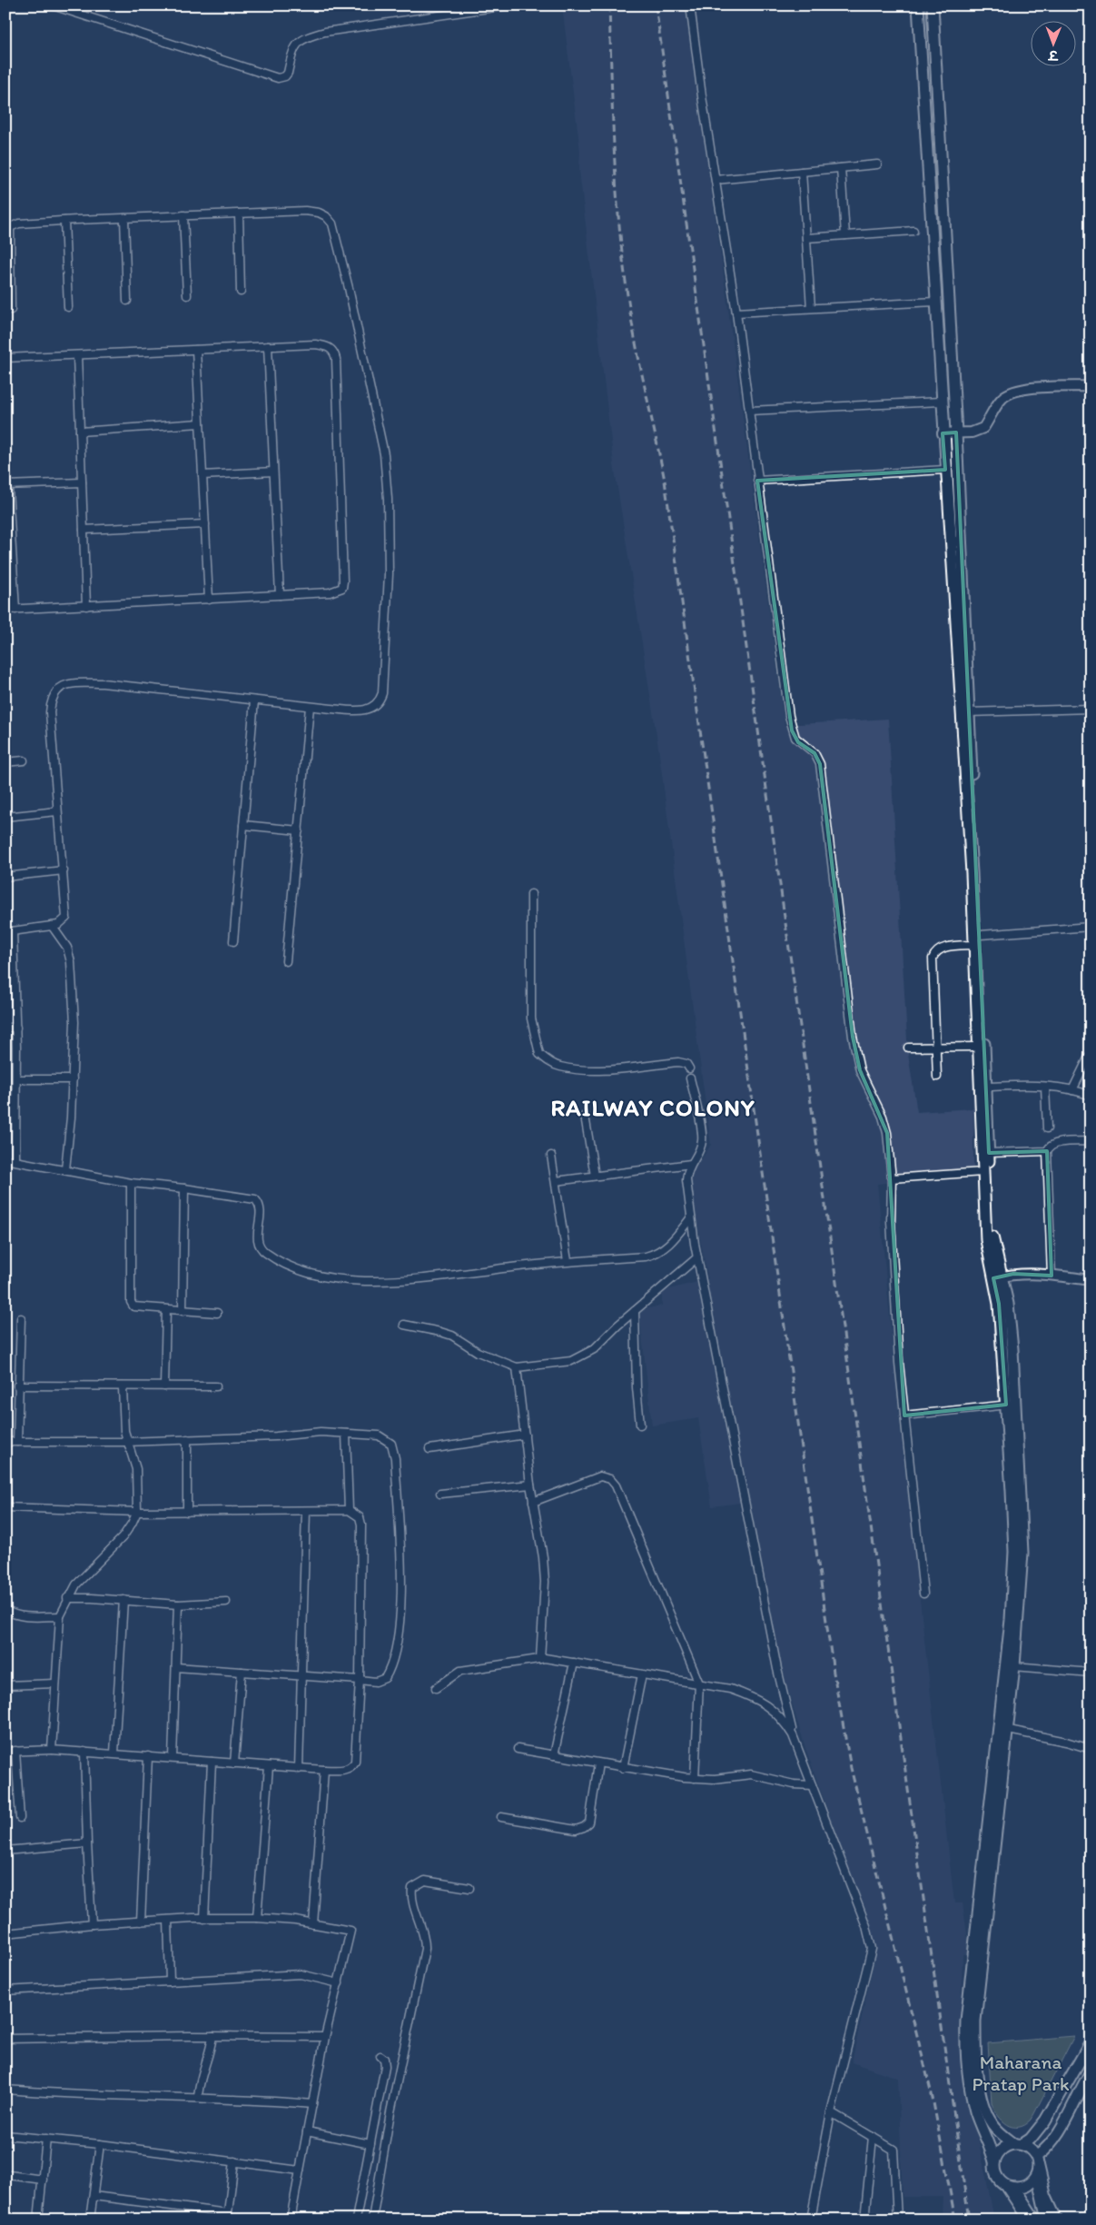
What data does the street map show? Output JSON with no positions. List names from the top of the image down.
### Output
{
  "districts": ["RAILWAY COLONY"],
  "parks": ["Maharana Pratap Park"],
  "north": "bottom"
}
